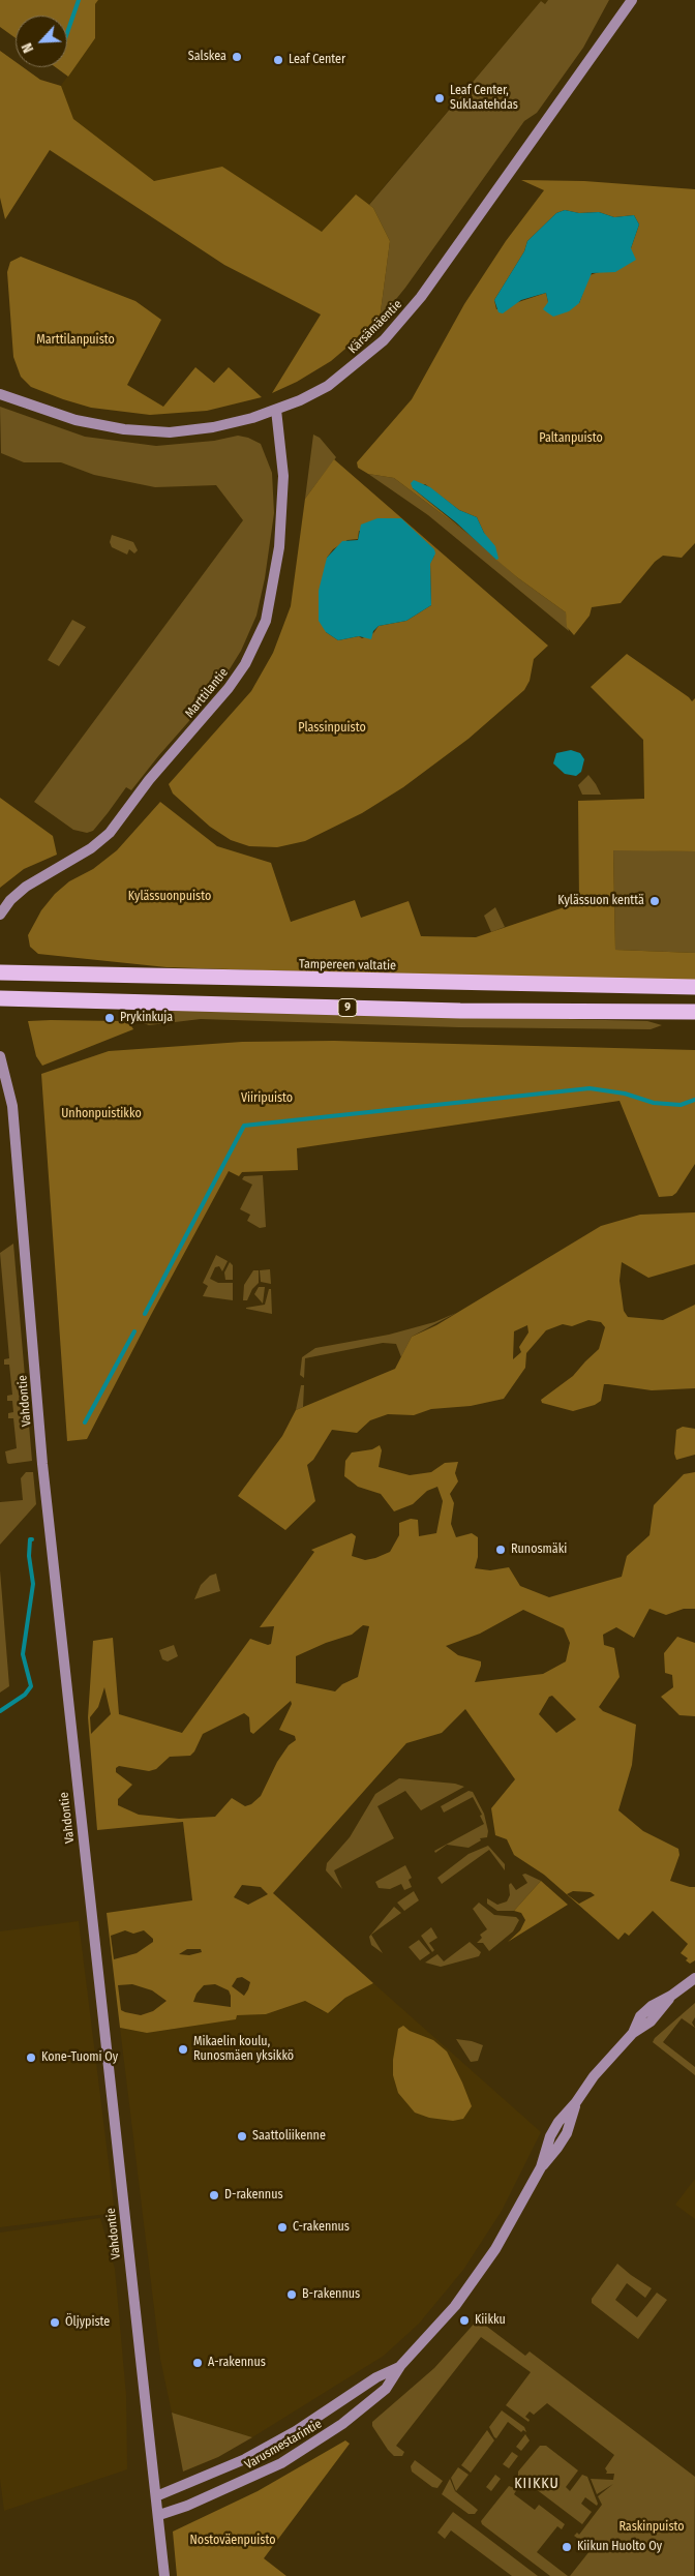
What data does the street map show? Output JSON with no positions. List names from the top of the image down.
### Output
{
  "streets": {
    "highway": ["Tampereen valtatie", "9"],
    "street": [
      "Kärsämäentie",
      "Marttilantie",
      "Vahdontie",
      "Varusmestarintie"
    ]
  },
  "crossings": [
    ["Kärsämäentie", "Marttilantie"],
    ["Vahdontie", "Varusmestarintie"]
  ],
  "districts": ["KIIKKU"],
  "parks": [
    "Marttilanpuisto",
    "Paltanpuisto",
    "Plassinpuisto",
    "Kylässuonpuisto",
    "Viiripuisto",
    "Unhonpuistikko",
    "Raskinpuisto",
    "Nostoväenpuisto"
  ],
  "places": [
    "Salskea",
    "Leaf Center",
    "Leaf Center, Suklaatehdas",
    "Kylässuon kenttä",
    "Prykinkuja",
    "Runosmäki",
    "Mikaelin koulu, Runosmäen yksikkö",
    "Kone-Tuomi Oy",
    "Saattoliikenne",
    "D-rakennus",
    "C-rakennus",
    "B-rakennus",
    "Kiikku",
    "Öljypiste",
    "A-rakennus",
    "Kiikun Huolto Oy"
  ],
  "north": "bottom left"
}
